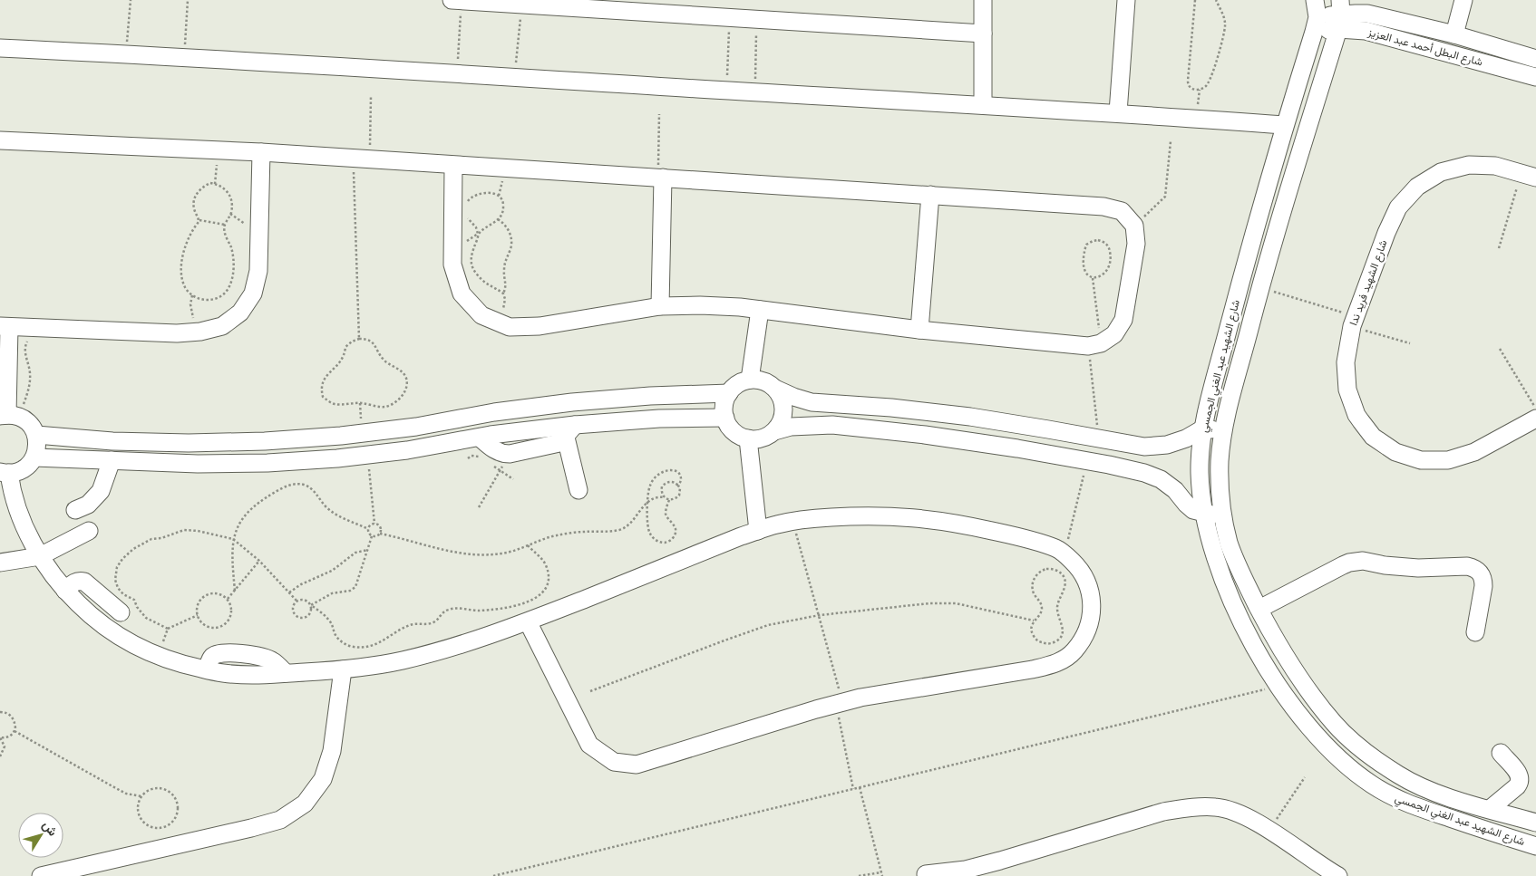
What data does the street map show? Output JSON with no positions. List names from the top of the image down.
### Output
{
  "streets": {
    "street": ["شارع البطل أحمد عبد العزيز", "شارع الشهيد فريد ندا", "شارع الشهيد عبد الغني الجمسي"]
  },
  "crossings": [
    ["شارع البطل أحمد عبد العزيز", "شارع الشهيد عبد الغني الجمسي"]
  ],
  "north": "top right"
}
